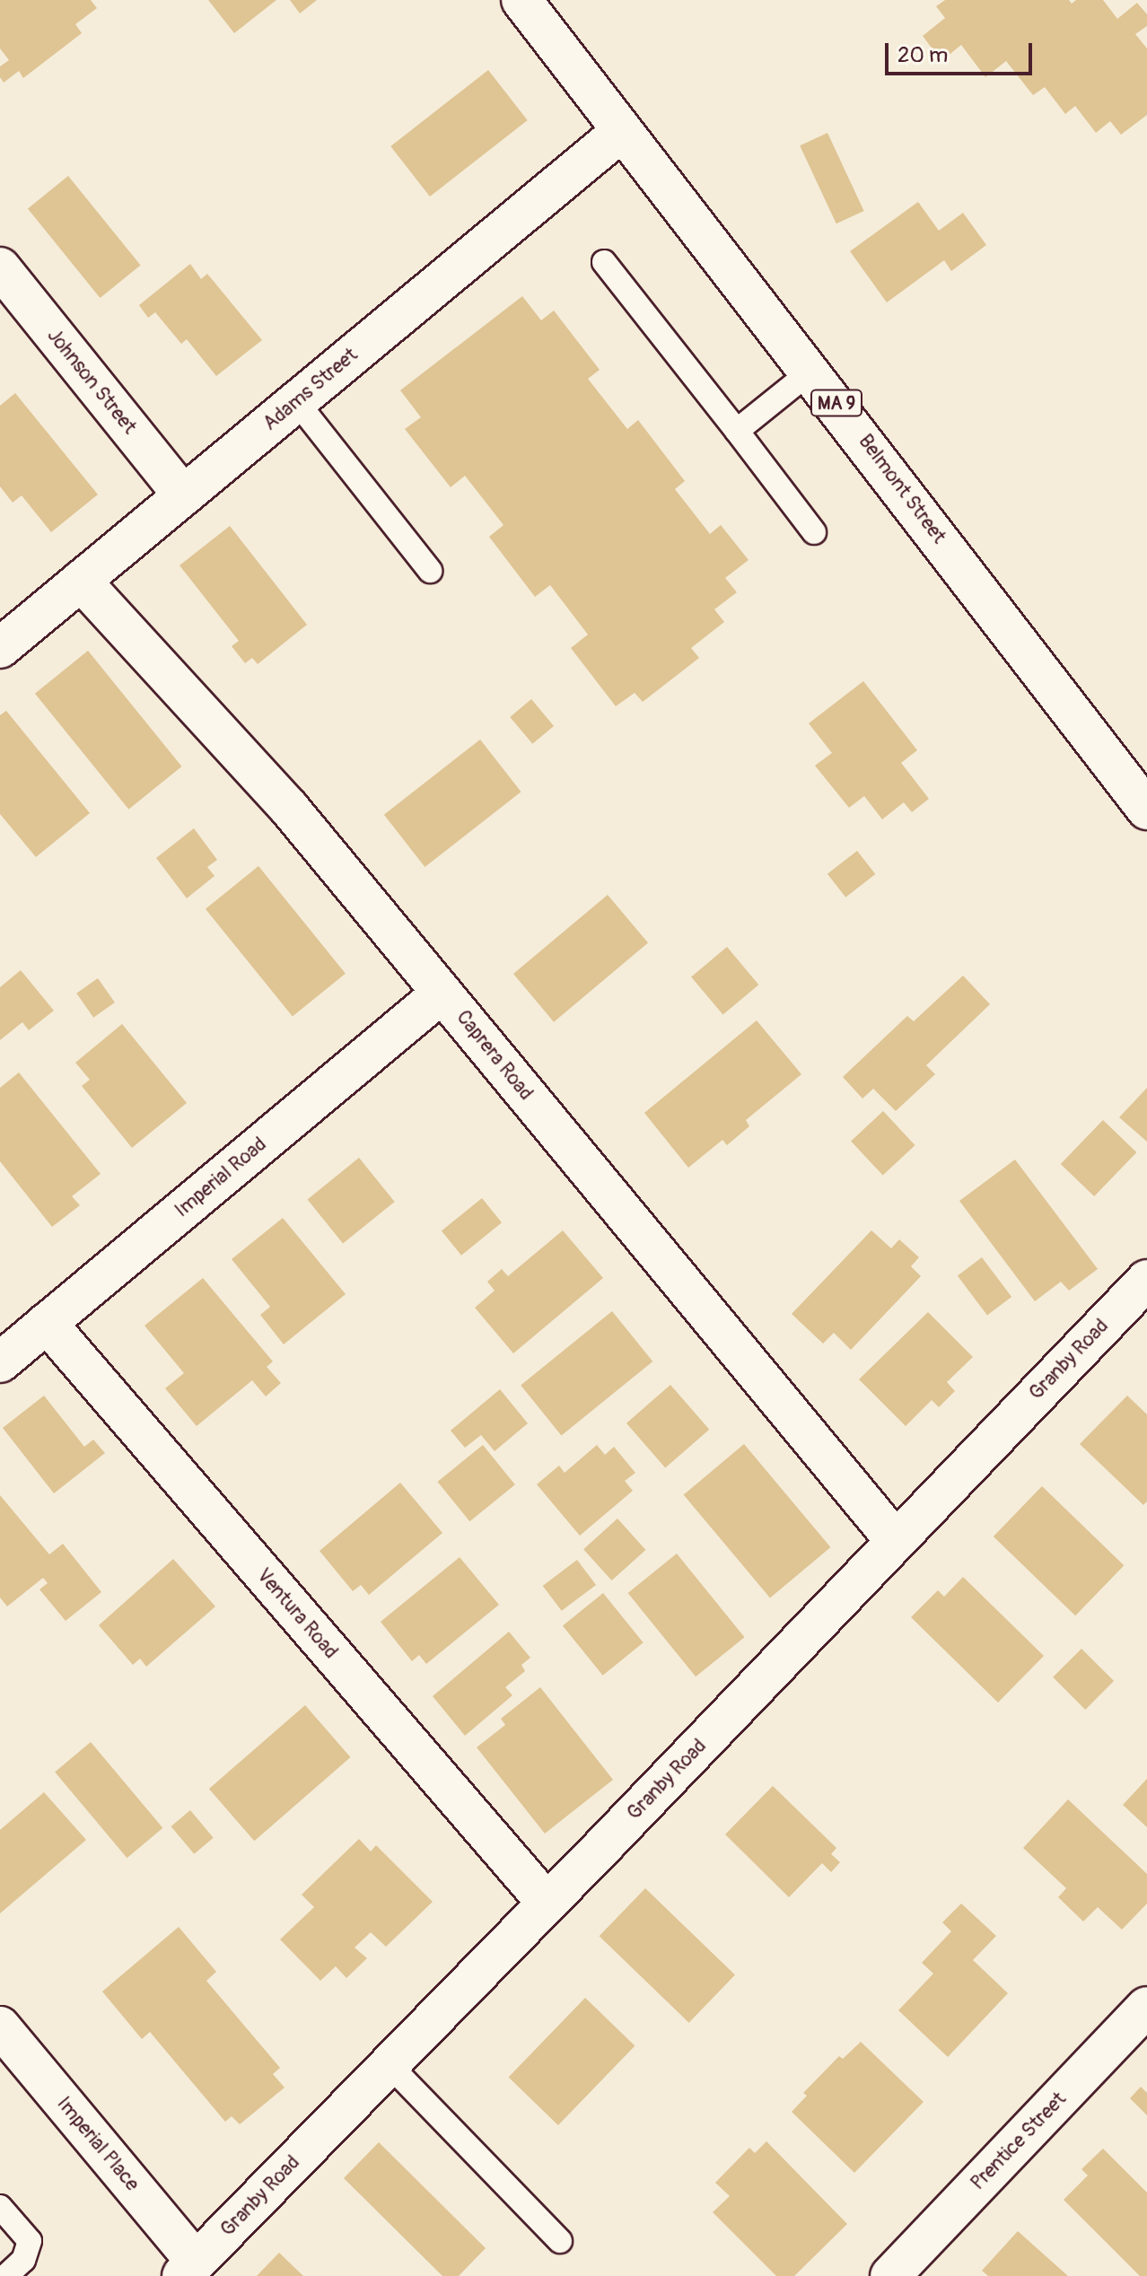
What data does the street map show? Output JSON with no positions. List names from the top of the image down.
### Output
{
  "streets": {
    "main road": [
      "Johnson Street",
      "Adams Street",
      "MA 9",
      "Belmont Street",
      "Caprera Road",
      "Imperial Road",
      "Granby Road",
      "Ventura Road",
      "Prentice Street",
      "Imperial Place"
    ]
  },
  "crossings": [
    ["Johnson Street", "Adams Street"],
    ["Adams Street", "Belmont Street"],
    ["Adams Street", "Caprera Road"],
    ["Caprera Road", "Imperial Road"],
    ["Caprera Road", "Granby Road"],
    ["Imperial Road", "Ventura Road"],
    ["Granby Road", "Ventura Road"],
    ["Granby Road", "Imperial Place"]
  ],
  "scale_bar": "20 m"
}
